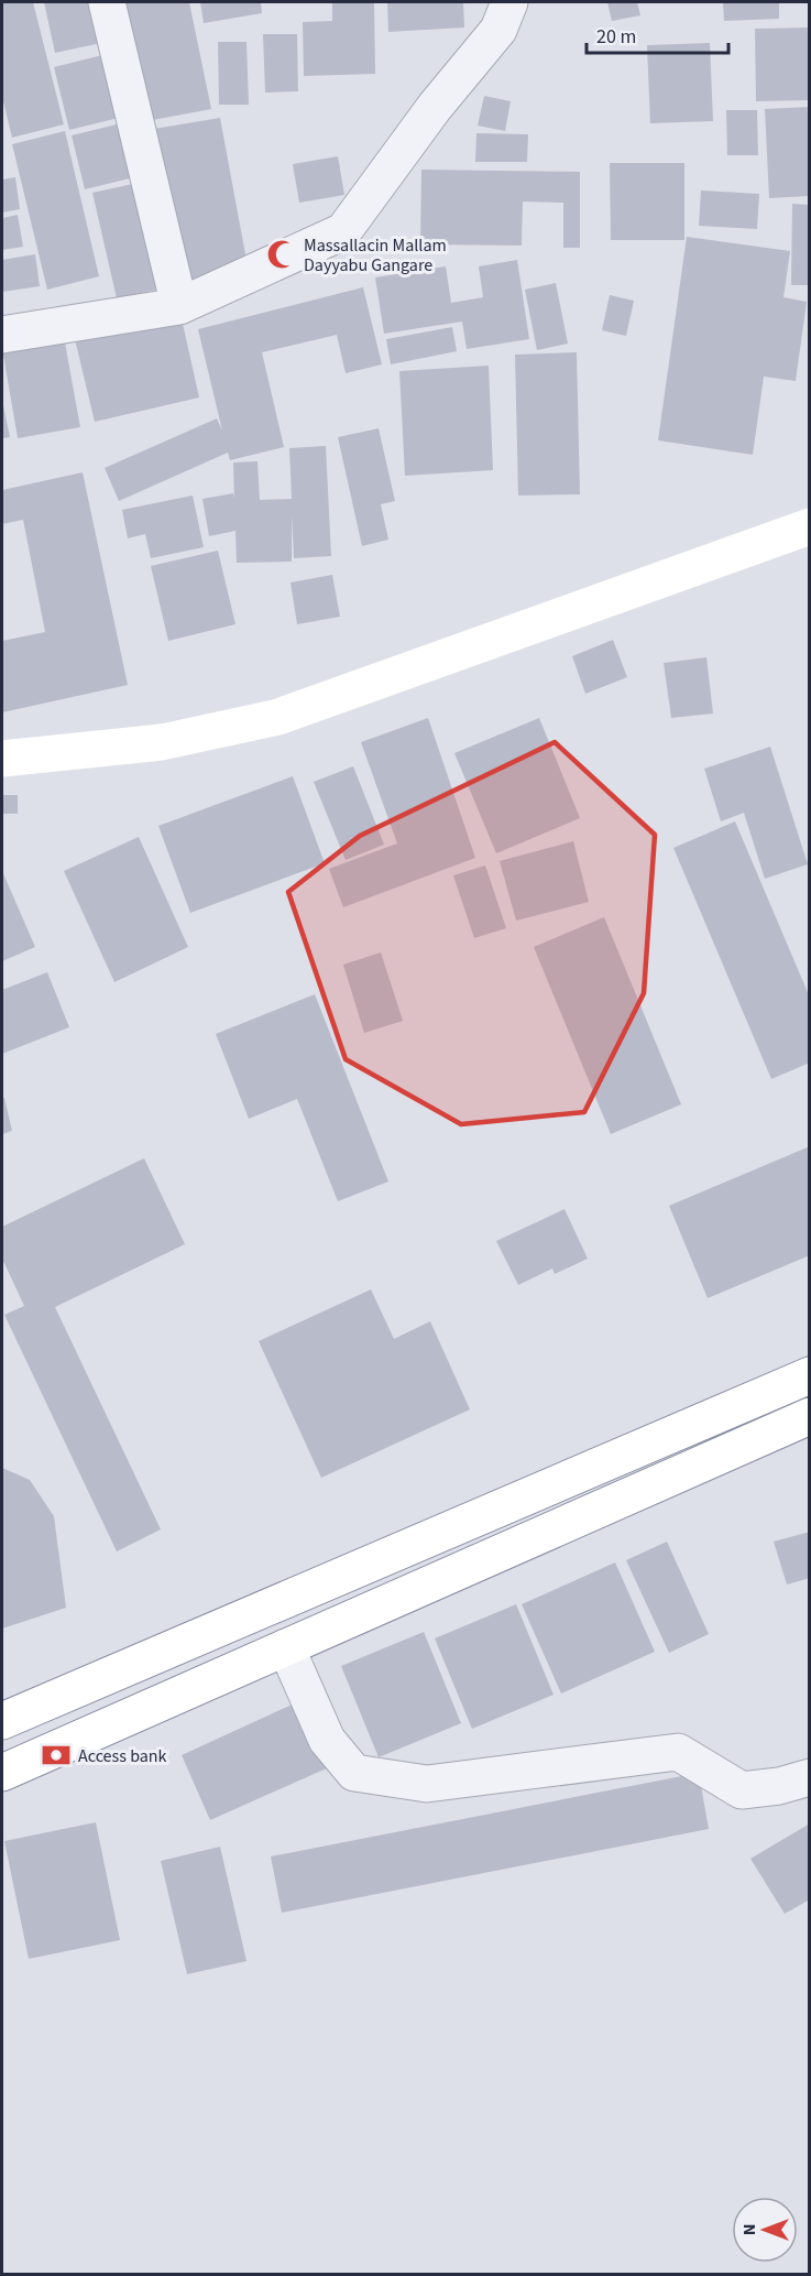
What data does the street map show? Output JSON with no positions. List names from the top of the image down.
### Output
{
  "places": {
    "mosque": ["Massallacin Mallam Dayyabu Gangare"],
    "bank": ["Access bank"]
  },
  "scale_bar": "20 m",
  "north": "left"
}
